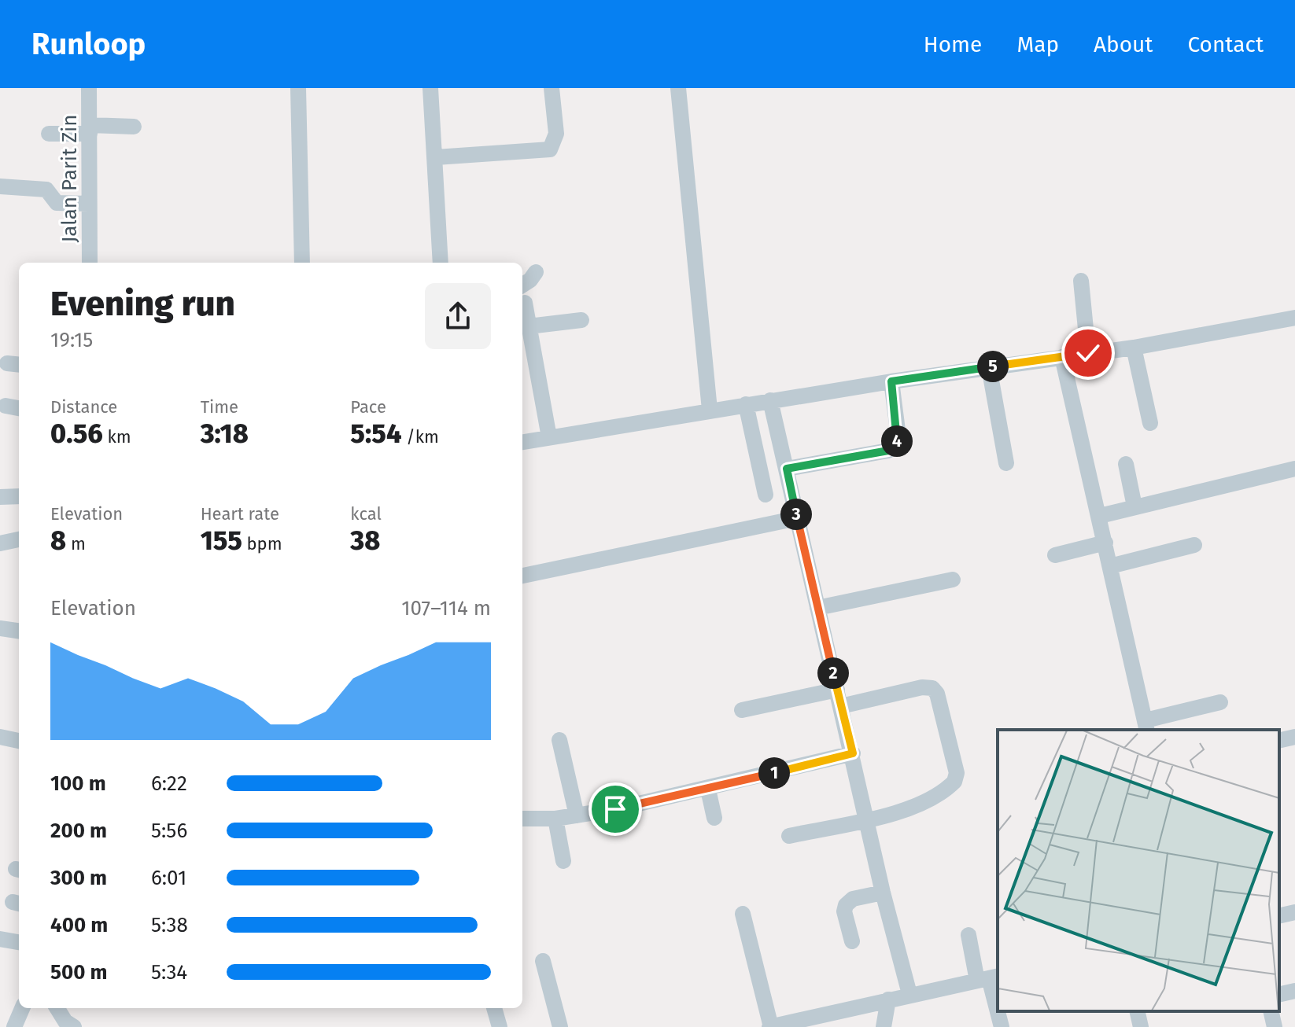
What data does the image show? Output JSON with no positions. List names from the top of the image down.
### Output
{
  "streets": {
    "street": ["Jalan Parit Zin"]
  },
  "page": {
    "header": "Runloop",
    "nav": [
      "Home",
      "Map",
      "About",
      "Contact"
    ],
    "heading": ["Evening run", "19:15"],
    "pins": [
      "5",
      "4",
      "3",
      "2",
      "1"
    ],
    "stats": [
      ["Distance", "0.56 km"],
      ["Time", "3:18"],
      ["Pace", "5:54 /km"],
      ["Elevation", "8 m"],
      ["Heart rate", "155 bpm"],
      ["kcal", "38"]
    ],
    "chart": ["Elevation", "107–114 m"],
    "list": [
      {
        "name": "100 m",
        "note": "6:22"
      },
      {
        "name": "200 m",
        "note": "5:56"
      },
      {
        "name": "300 m",
        "note": "6:01"
      },
      {
        "name": "400 m",
        "note": "5:38"
      },
      {
        "name": "500 m",
        "note": "5:34"
      }
    ]
  }
}
